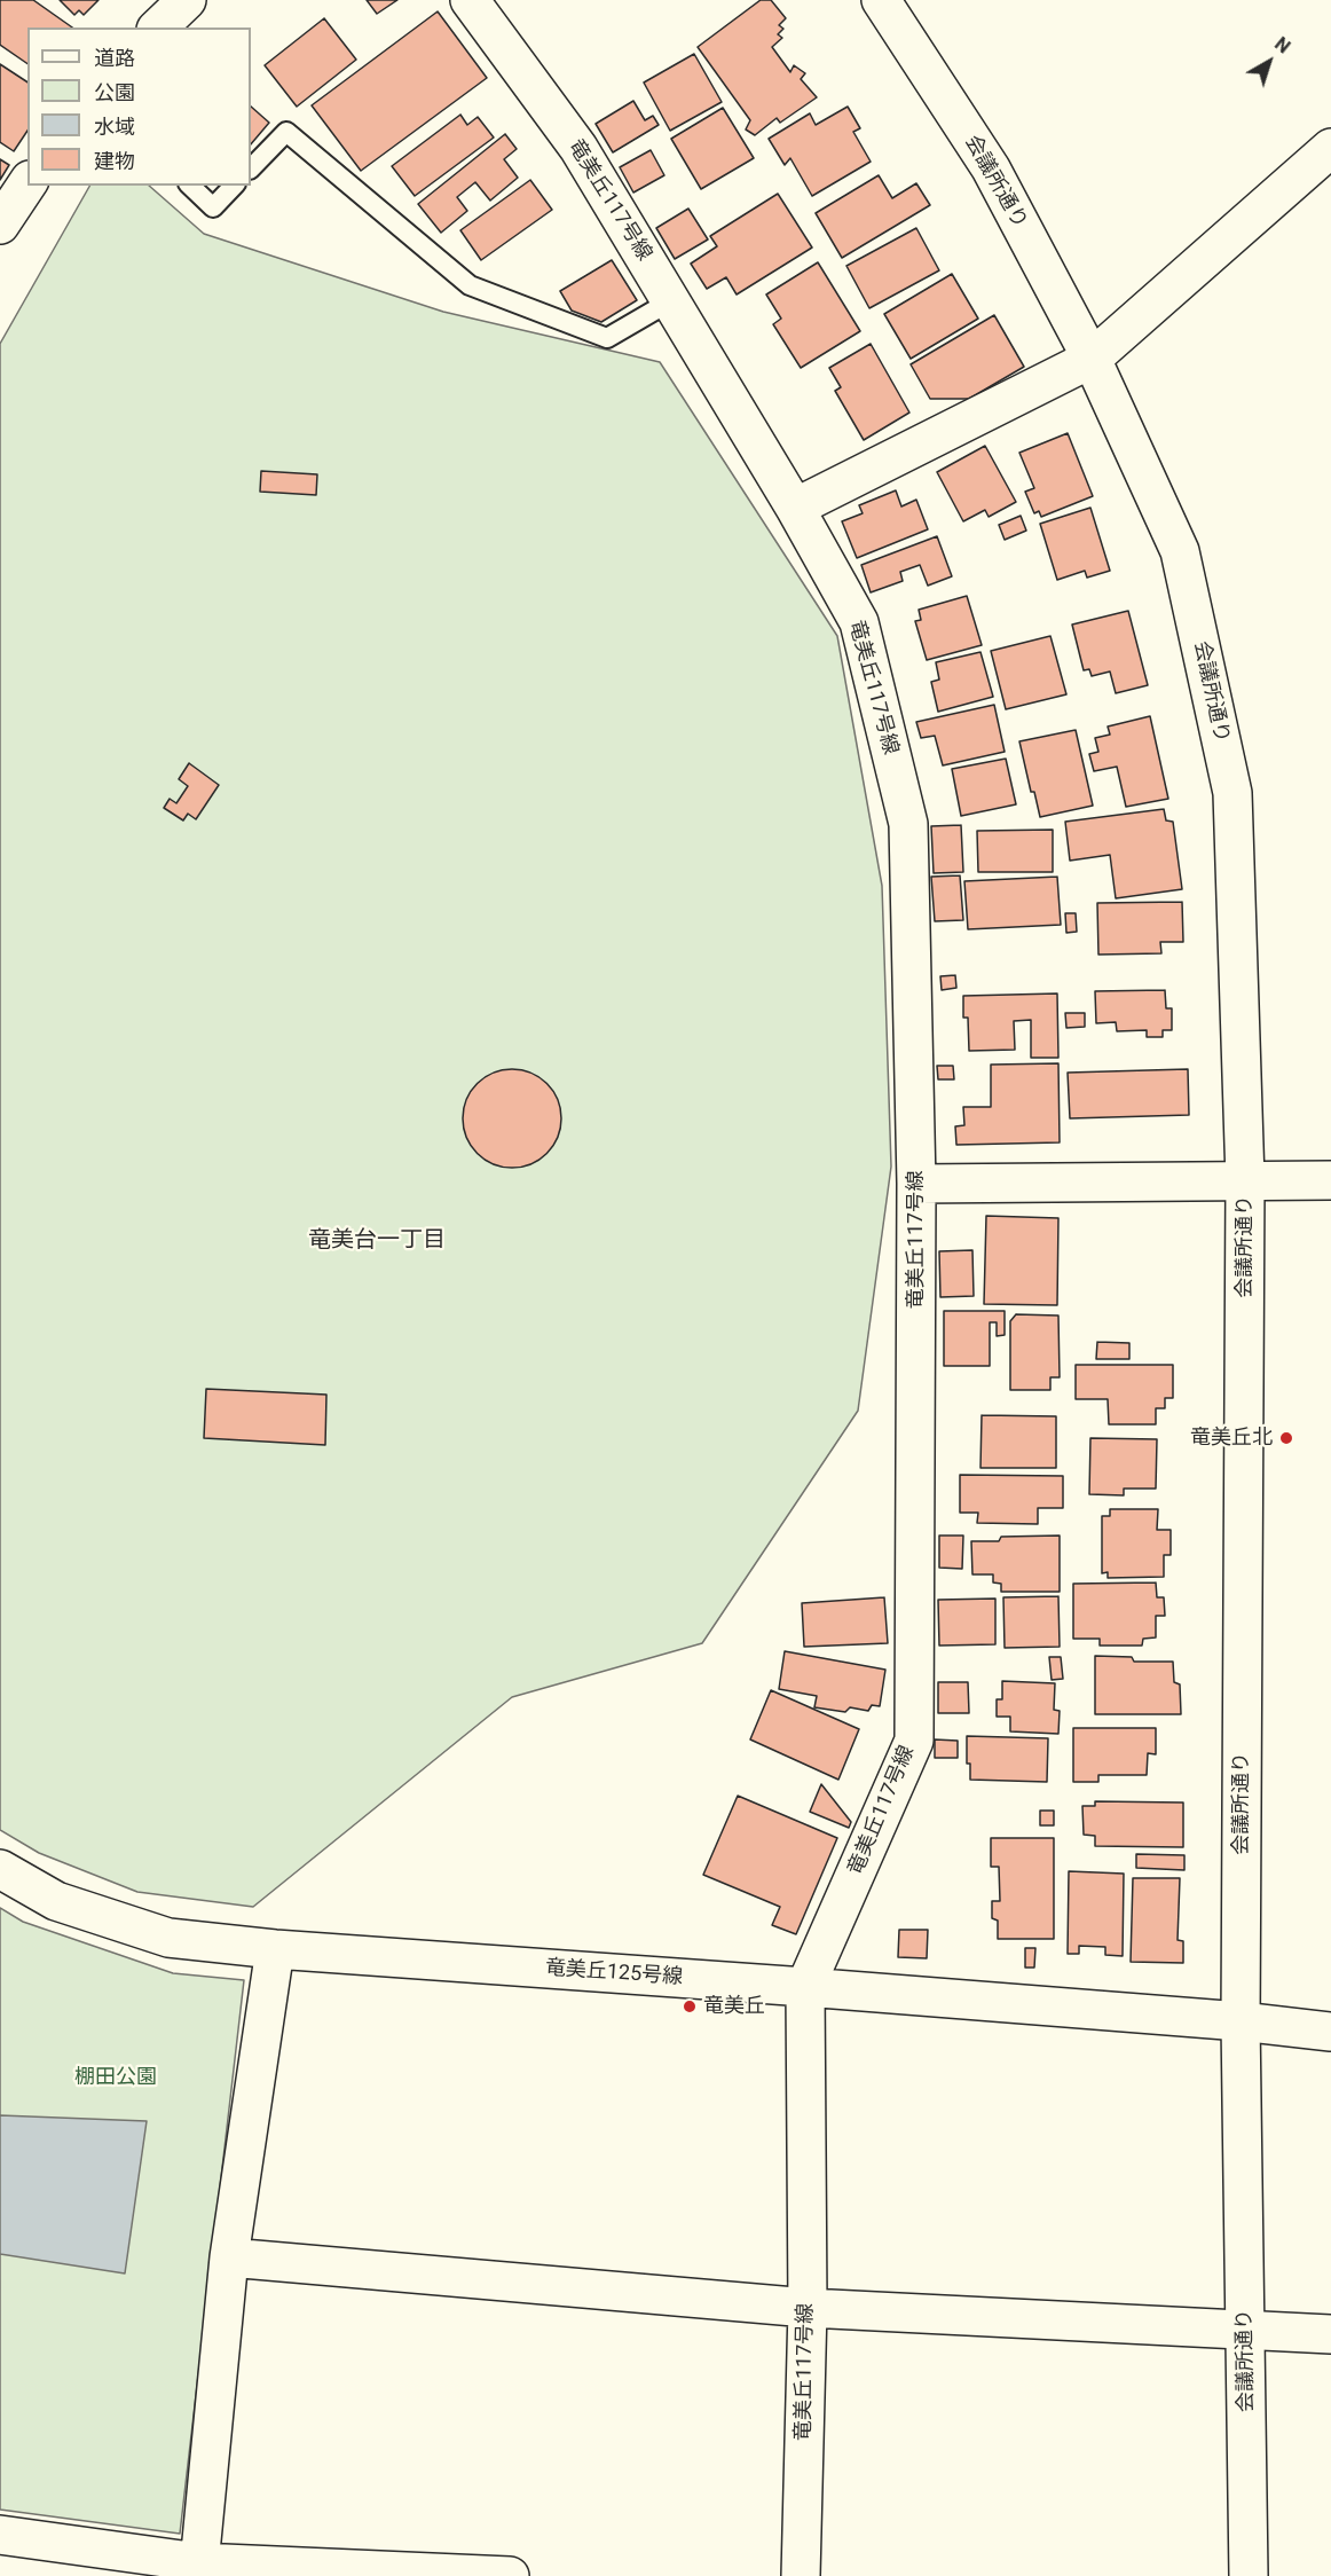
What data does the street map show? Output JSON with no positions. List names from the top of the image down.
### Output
{
  "streets": {
    "street": ["会議所通り", "竜美丘117号線", "竜美丘125号線"]
  },
  "crossings": [
    ["会議所通り", "竜美丘125号線"],
    ["竜美丘117号線", "竜美丘125号線"]
  ],
  "districts": ["竜美台一丁目"],
  "parks": ["棚田公園"],
  "places": ["竜美丘北", "竜美丘"],
  "legend": [
    "道路",
    "公園",
    "水域",
    "建物"
  ],
  "north": "top right"
}
